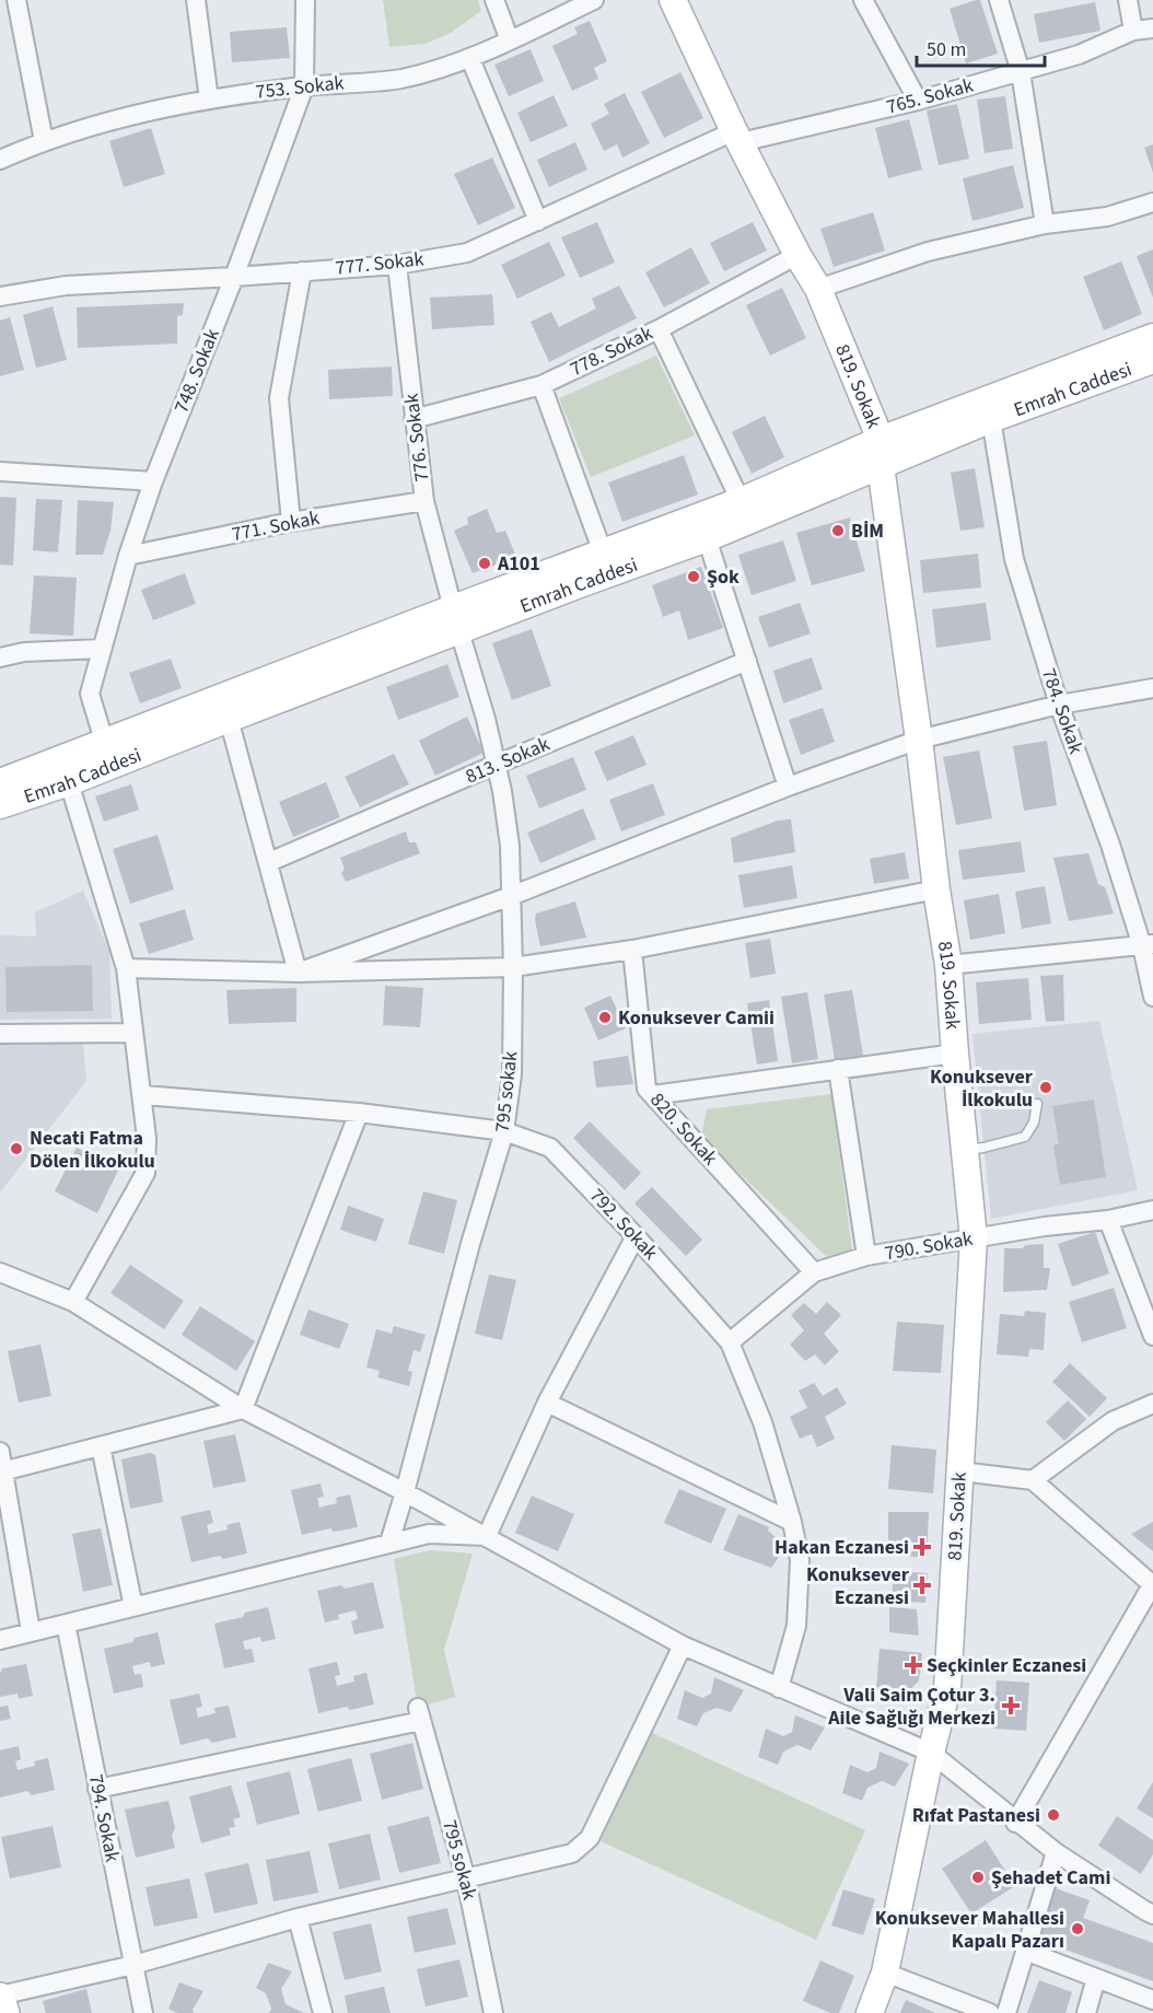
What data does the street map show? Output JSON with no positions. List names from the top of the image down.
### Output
{
  "streets": {
    "street": [
      "753. Sokak",
      "765. Sokak",
      "777. Sokak",
      "778. Sokak",
      "748. Sokak",
      "819. Sokak",
      "Emrah Caddesi",
      "776. Sokak",
      "771. Sokak",
      "784. Sokak",
      "813. Sokak",
      "795 sokak",
      "820. Sokak",
      "792. Sokak",
      "790. Sokak",
      "794. Sokak"
    ]
  },
  "crossings": [
    ["753. Sokak", "748. Sokak"],
    ["765. Sokak", "777. Sokak"],
    ["765. Sokak", "819. Sokak"],
    ["777. Sokak", "748. Sokak"],
    ["777. Sokak", "819. Sokak"],
    ["777. Sokak", "776. Sokak"],
    ["778. Sokak", "819. Sokak"],
    ["778. Sokak", "776. Sokak"],
    ["748. Sokak", "Emrah Caddesi"],
    ["748. Sokak", "771. Sokak"],
    ["819. Sokak", "Emrah Caddesi"],
    ["819. Sokak", "790. Sokak"],
    ["Emrah Caddesi", "776. Sokak"],
    ["Emrah Caddesi", "784. Sokak"],
    ["Emrah Caddesi", "795 sokak"],
    ["776. Sokak", "771. Sokak"],
    ["776. Sokak", "795 sokak"],
    ["813. Sokak", "795 sokak"],
    ["795 sokak", "792. Sokak"],
    ["795 sokak", "794. Sokak"],
    ["820. Sokak", "790. Sokak"],
    ["792. Sokak", "790. Sokak"]
  ],
  "places": {
    "other": [
      "BİM",
      "A101",
      "Şok",
      "Konuksever Camii",
      "Konuksever İlkokulu",
      "Necati Fatma Dölen İlkokulu",
      "Rıfat Pastanesi",
      "Şehadet Cami",
      "Konuksever Mahallesi Kapalı Pazarı"
    ],
    "health": [
      "Hakan Eczanesi",
      "Konuksever Eczanesi",
      "Seçkinler Eczanesi",
      "Vali Saim Çotur 3. Aile Sağlığı Merkezi"
    ]
  },
  "scale_bar": "50 m"
}
